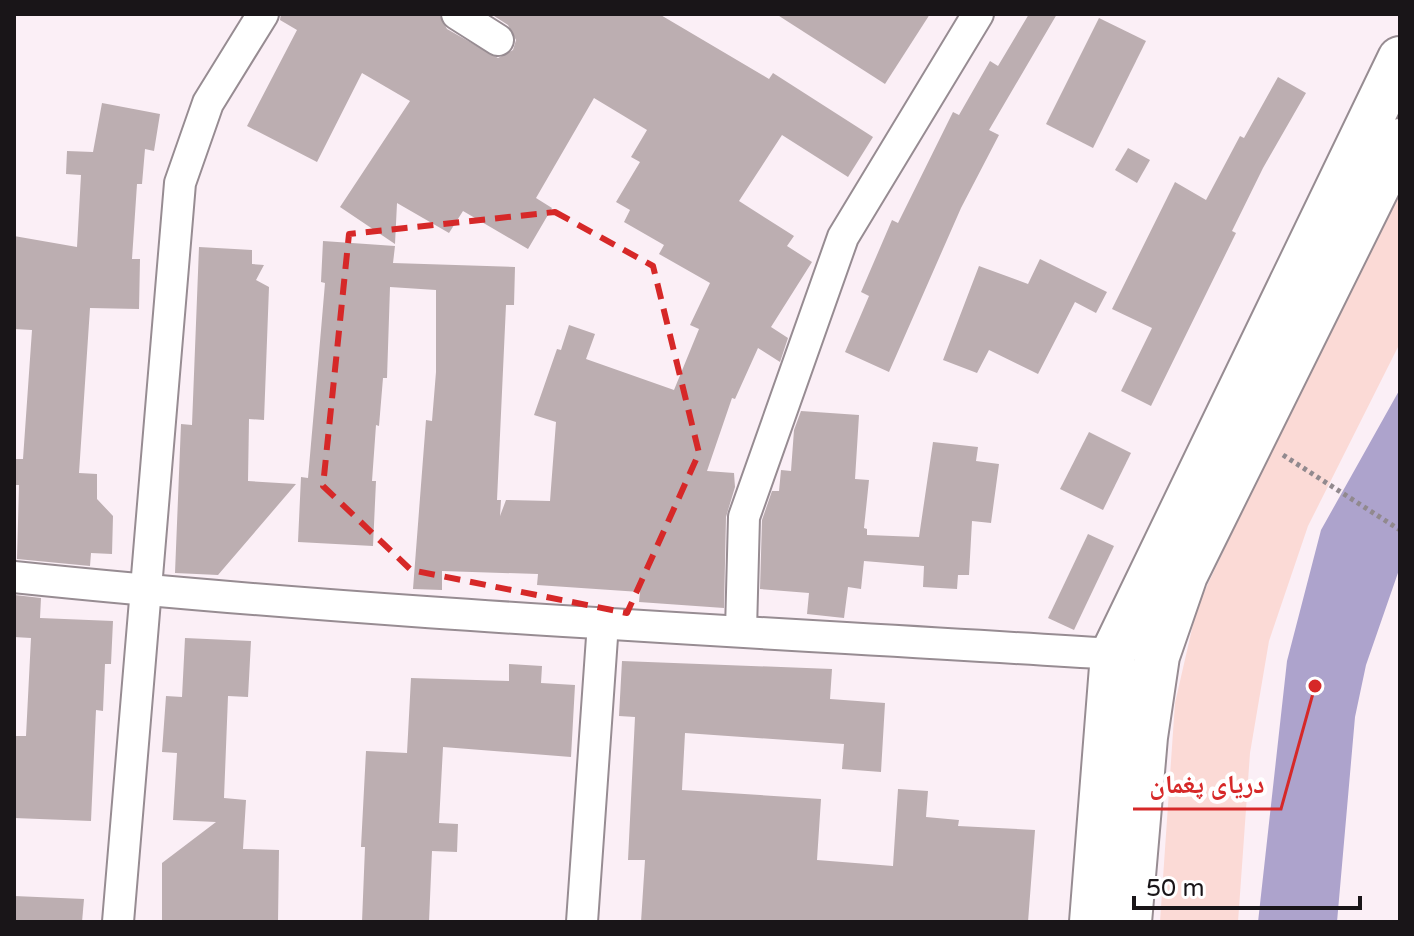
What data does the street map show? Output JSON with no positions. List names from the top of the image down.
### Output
{
  "places": ["دریای پغمان"],
  "scale_bar": "50 m"
}
